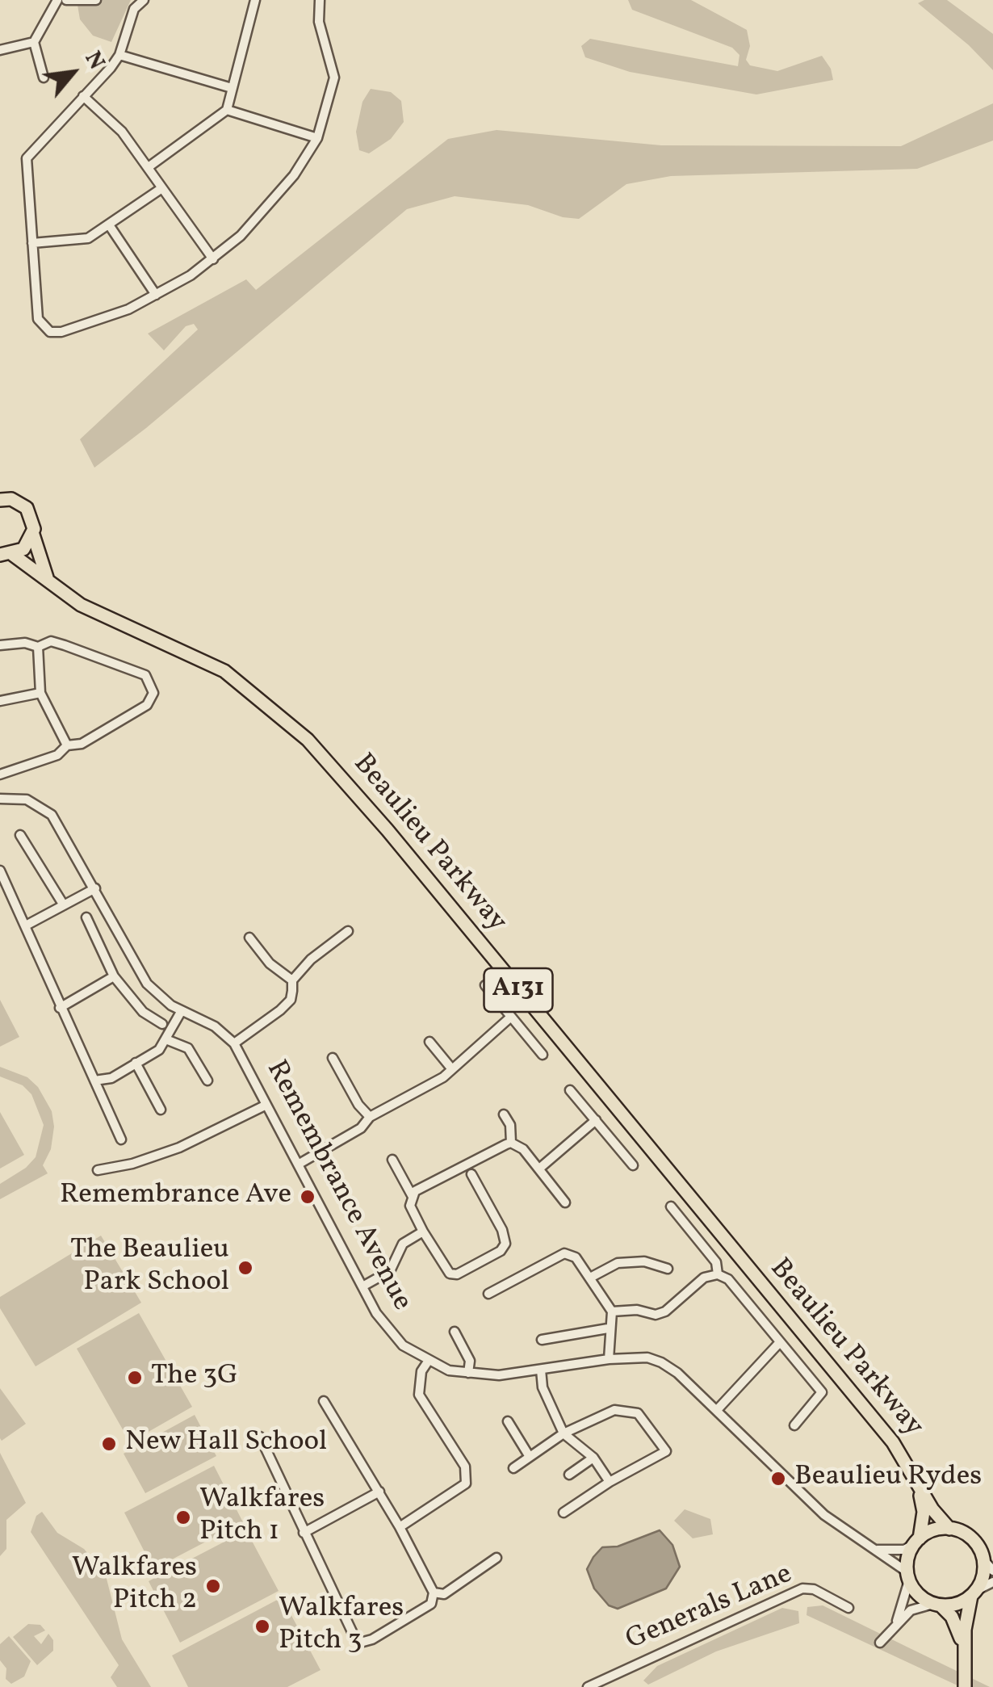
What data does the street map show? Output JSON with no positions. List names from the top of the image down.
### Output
{
  "streets": {
    "highway": ["Beaulieu Parkway", "A131"],
    "street": ["Remembrance Avenue", "Generals Lane"]
  },
  "crossings": [
    ["Beaulieu Parkway", "Remembrance Avenue"]
  ],
  "places": [
    "Remembrance Ave",
    "The Beaulieu Park School",
    "The 3G",
    "New Hall School",
    "Beaulieu Rydes",
    "Walkfares Pitch 1",
    "Walkfares Pitch 2",
    "Walkfares Pitch 3"
  ],
  "north": "top right"
}
